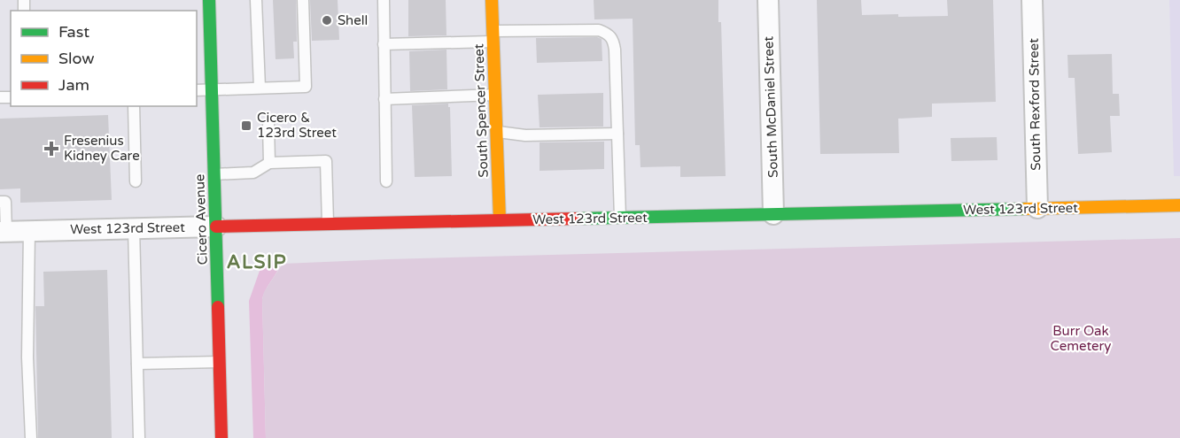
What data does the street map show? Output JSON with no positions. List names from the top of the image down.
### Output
{
  "streets": {
    "street": [
      "South Rexford Street",
      "South McDaniel Street",
      "South Spencer Street",
      "West 123rd Street",
      "Cicero Avenue"
    ]
  },
  "crossings": [
    ["South Rexford Street", "West 123rd Street"],
    ["South McDaniel Street", "West 123rd Street"],
    ["South Spencer Street", "West 123rd Street"],
    ["West 123rd Street", "Cicero Avenue"]
  ],
  "districts": ["ALSIP"],
  "parks": ["Burr Oak Cemetery"],
  "places": {
    "other": ["Shell"],
    "transit": ["Cicero & 123rd Street"],
    "health": ["Fresenius Kidney Care"]
  },
  "legend": ["Fast", "Slow", "Jam"]
}
